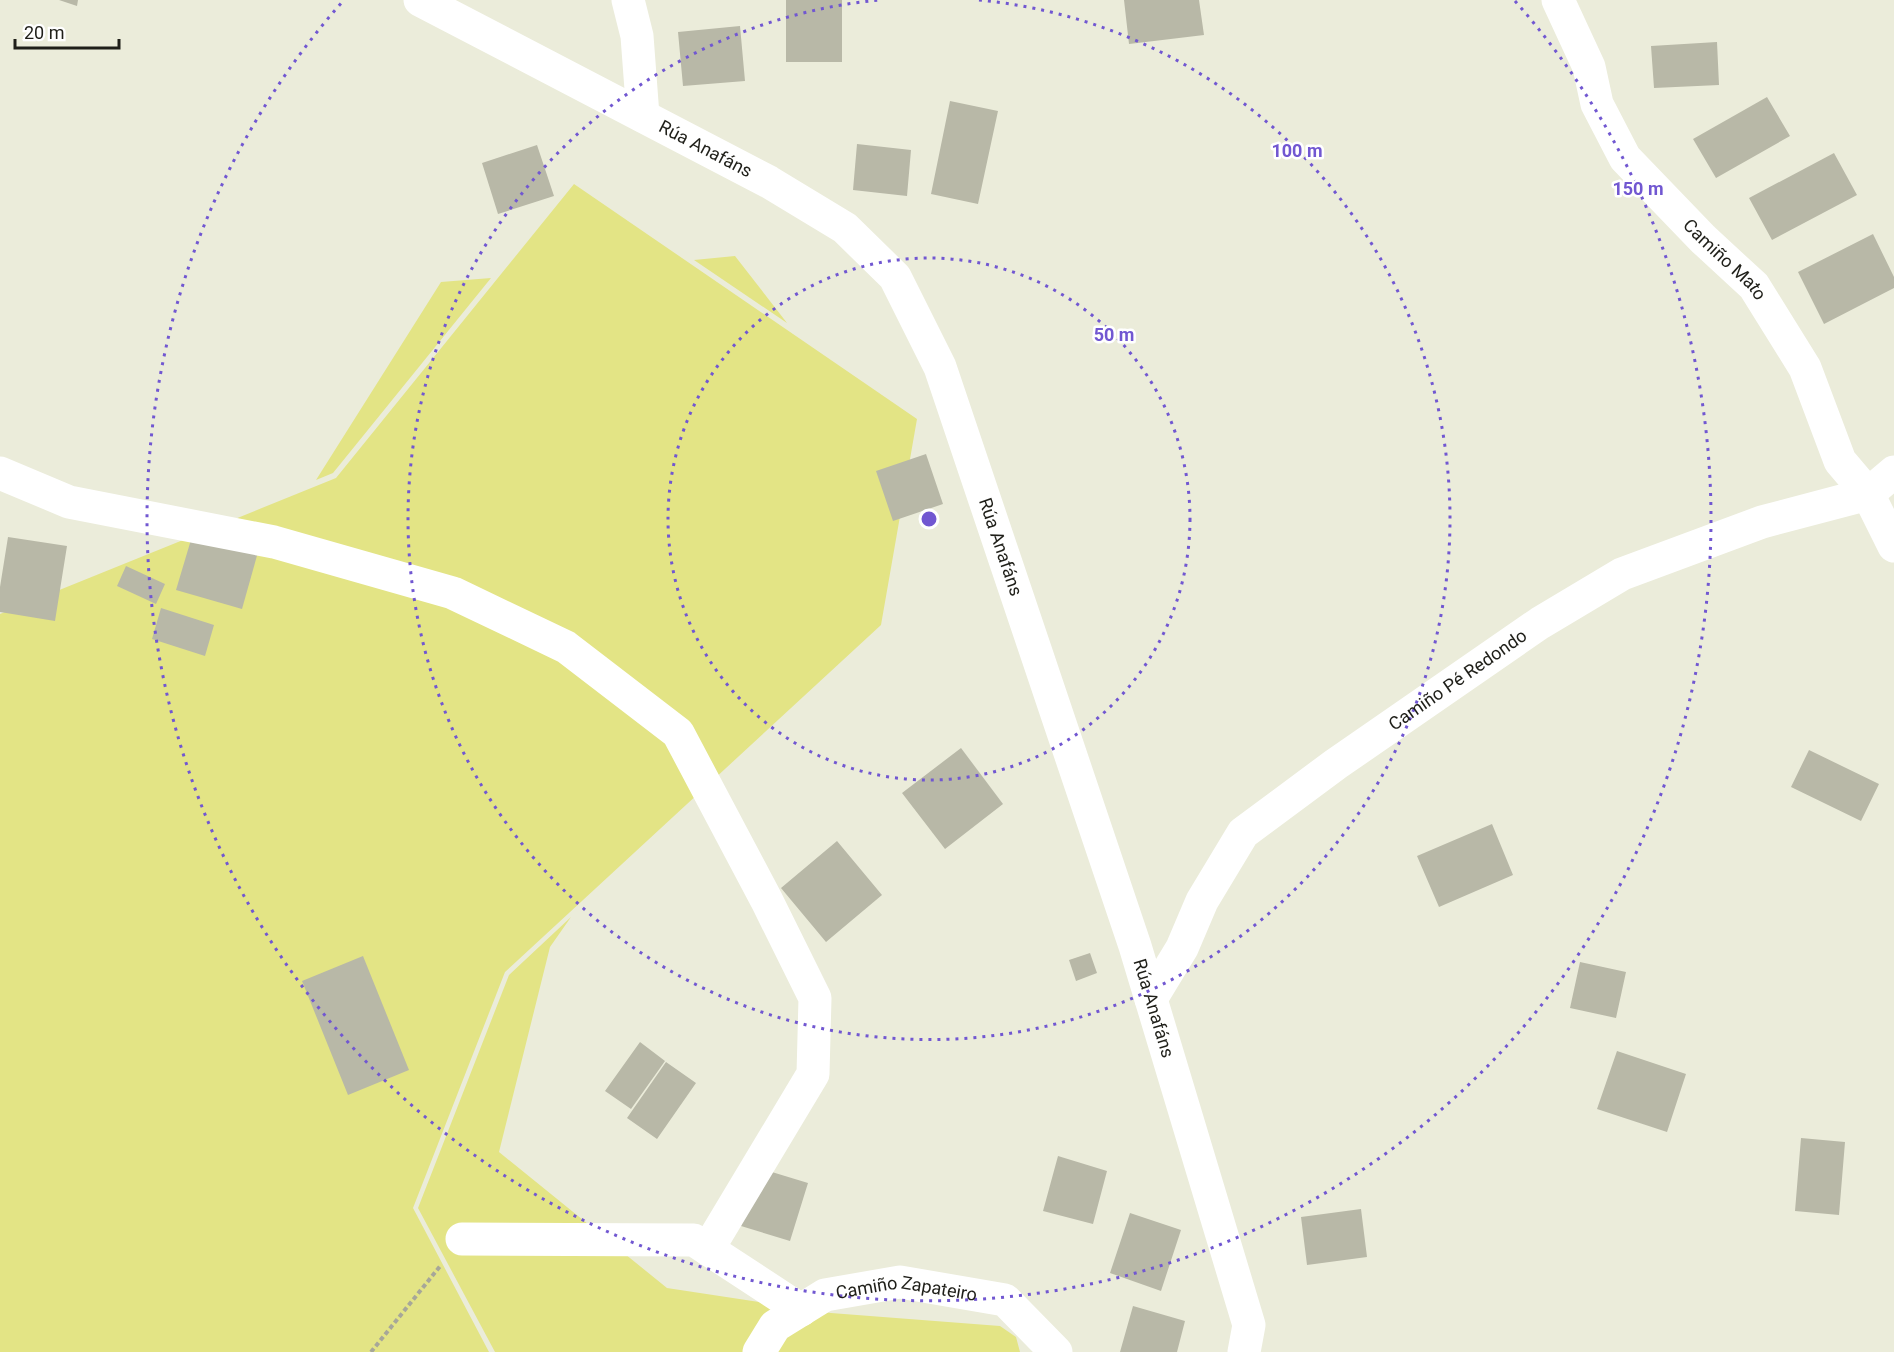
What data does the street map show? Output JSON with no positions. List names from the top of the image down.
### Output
{
  "streets": {
    "street": [
      "Rúa Anafáns",
      "Camiño Mato",
      "Camiño Pé Redondo",
      "Camiño Zapateiro"
    ]
  },
  "crossings": [
    ["Rúa Anafáns", "Camiño Pé Redondo"],
    ["Camiño Mato", "Camiño Pé Redondo"]
  ],
  "scale_bar": "20 m",
  "rings": ["100 m", "150 m", "50 m"]
}
